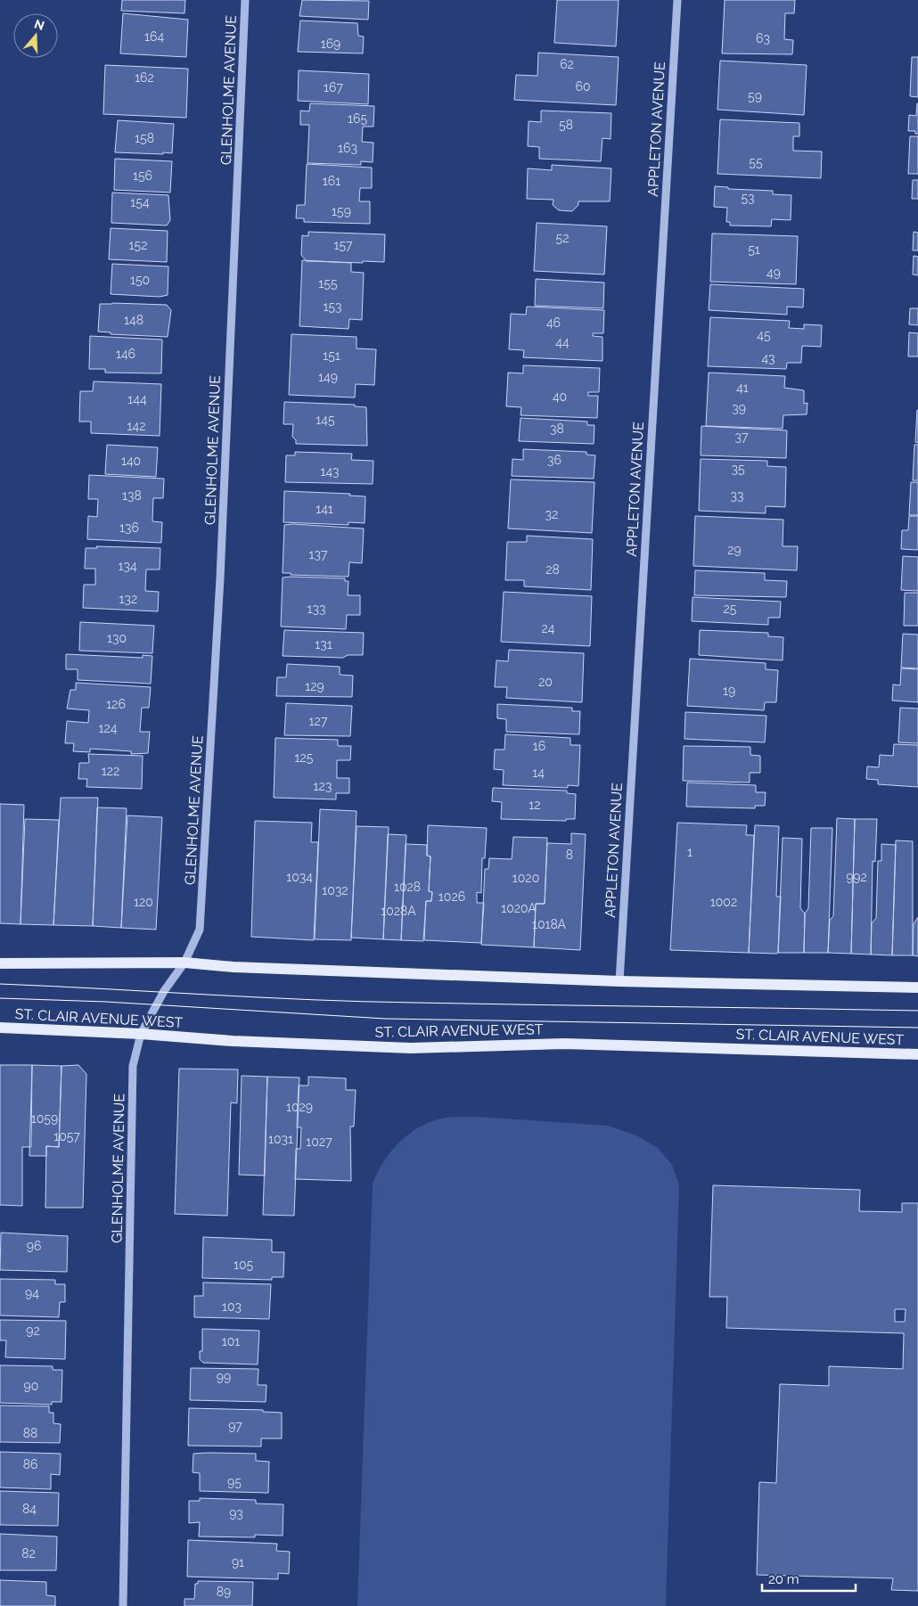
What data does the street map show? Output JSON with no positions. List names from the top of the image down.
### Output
{
  "streets": {
    "main road": ["ST. CLAIR AVENUE WEST"],
    "street": ["GLENHOLME AVENUE", "APPLETON AVENUE"]
  },
  "crossings": [
    ["GLENHOLME AVENUE", "ST. CLAIR AVENUE WEST"]
  ],
  "house_numbers": [
    "164",
    "63",
    "169",
    "62",
    "162",
    "60",
    "167",
    "59",
    "165",
    "58",
    "158",
    "163",
    "55",
    "156",
    "161",
    "53",
    "154",
    "159",
    "52",
    "152",
    "157",
    "51",
    "49",
    "150",
    "155",
    "153",
    "148",
    "46",
    "45",
    "44",
    "146",
    "151",
    "43",
    "149",
    "41",
    "40",
    "144",
    "39",
    "145",
    "142",
    "38",
    "37",
    "36",
    "140",
    "35",
    "143",
    "138",
    "33",
    "141",
    "32",
    "136",
    "29",
    "137",
    "134",
    "28",
    "132",
    "133",
    "25",
    "24",
    "130",
    "131",
    "20",
    "129",
    "19",
    "126",
    "127",
    "124",
    "16",
    "125",
    "122",
    "14",
    "123",
    "12",
    "1",
    "8",
    "1034",
    "992",
    "1020",
    "1028",
    "1032",
    "1026",
    "120",
    "1002",
    "1020A",
    "1028A",
    "1018A",
    "1029",
    "1059",
    "1057",
    "1031",
    "1027",
    "96",
    "105",
    "94",
    "103",
    "92",
    "101",
    "99",
    "90",
    "97",
    "88",
    "86",
    "95",
    "84",
    "93",
    "82",
    "91",
    "89"
  ],
  "scale_bar": "20 m",
  "north": "top"
}
